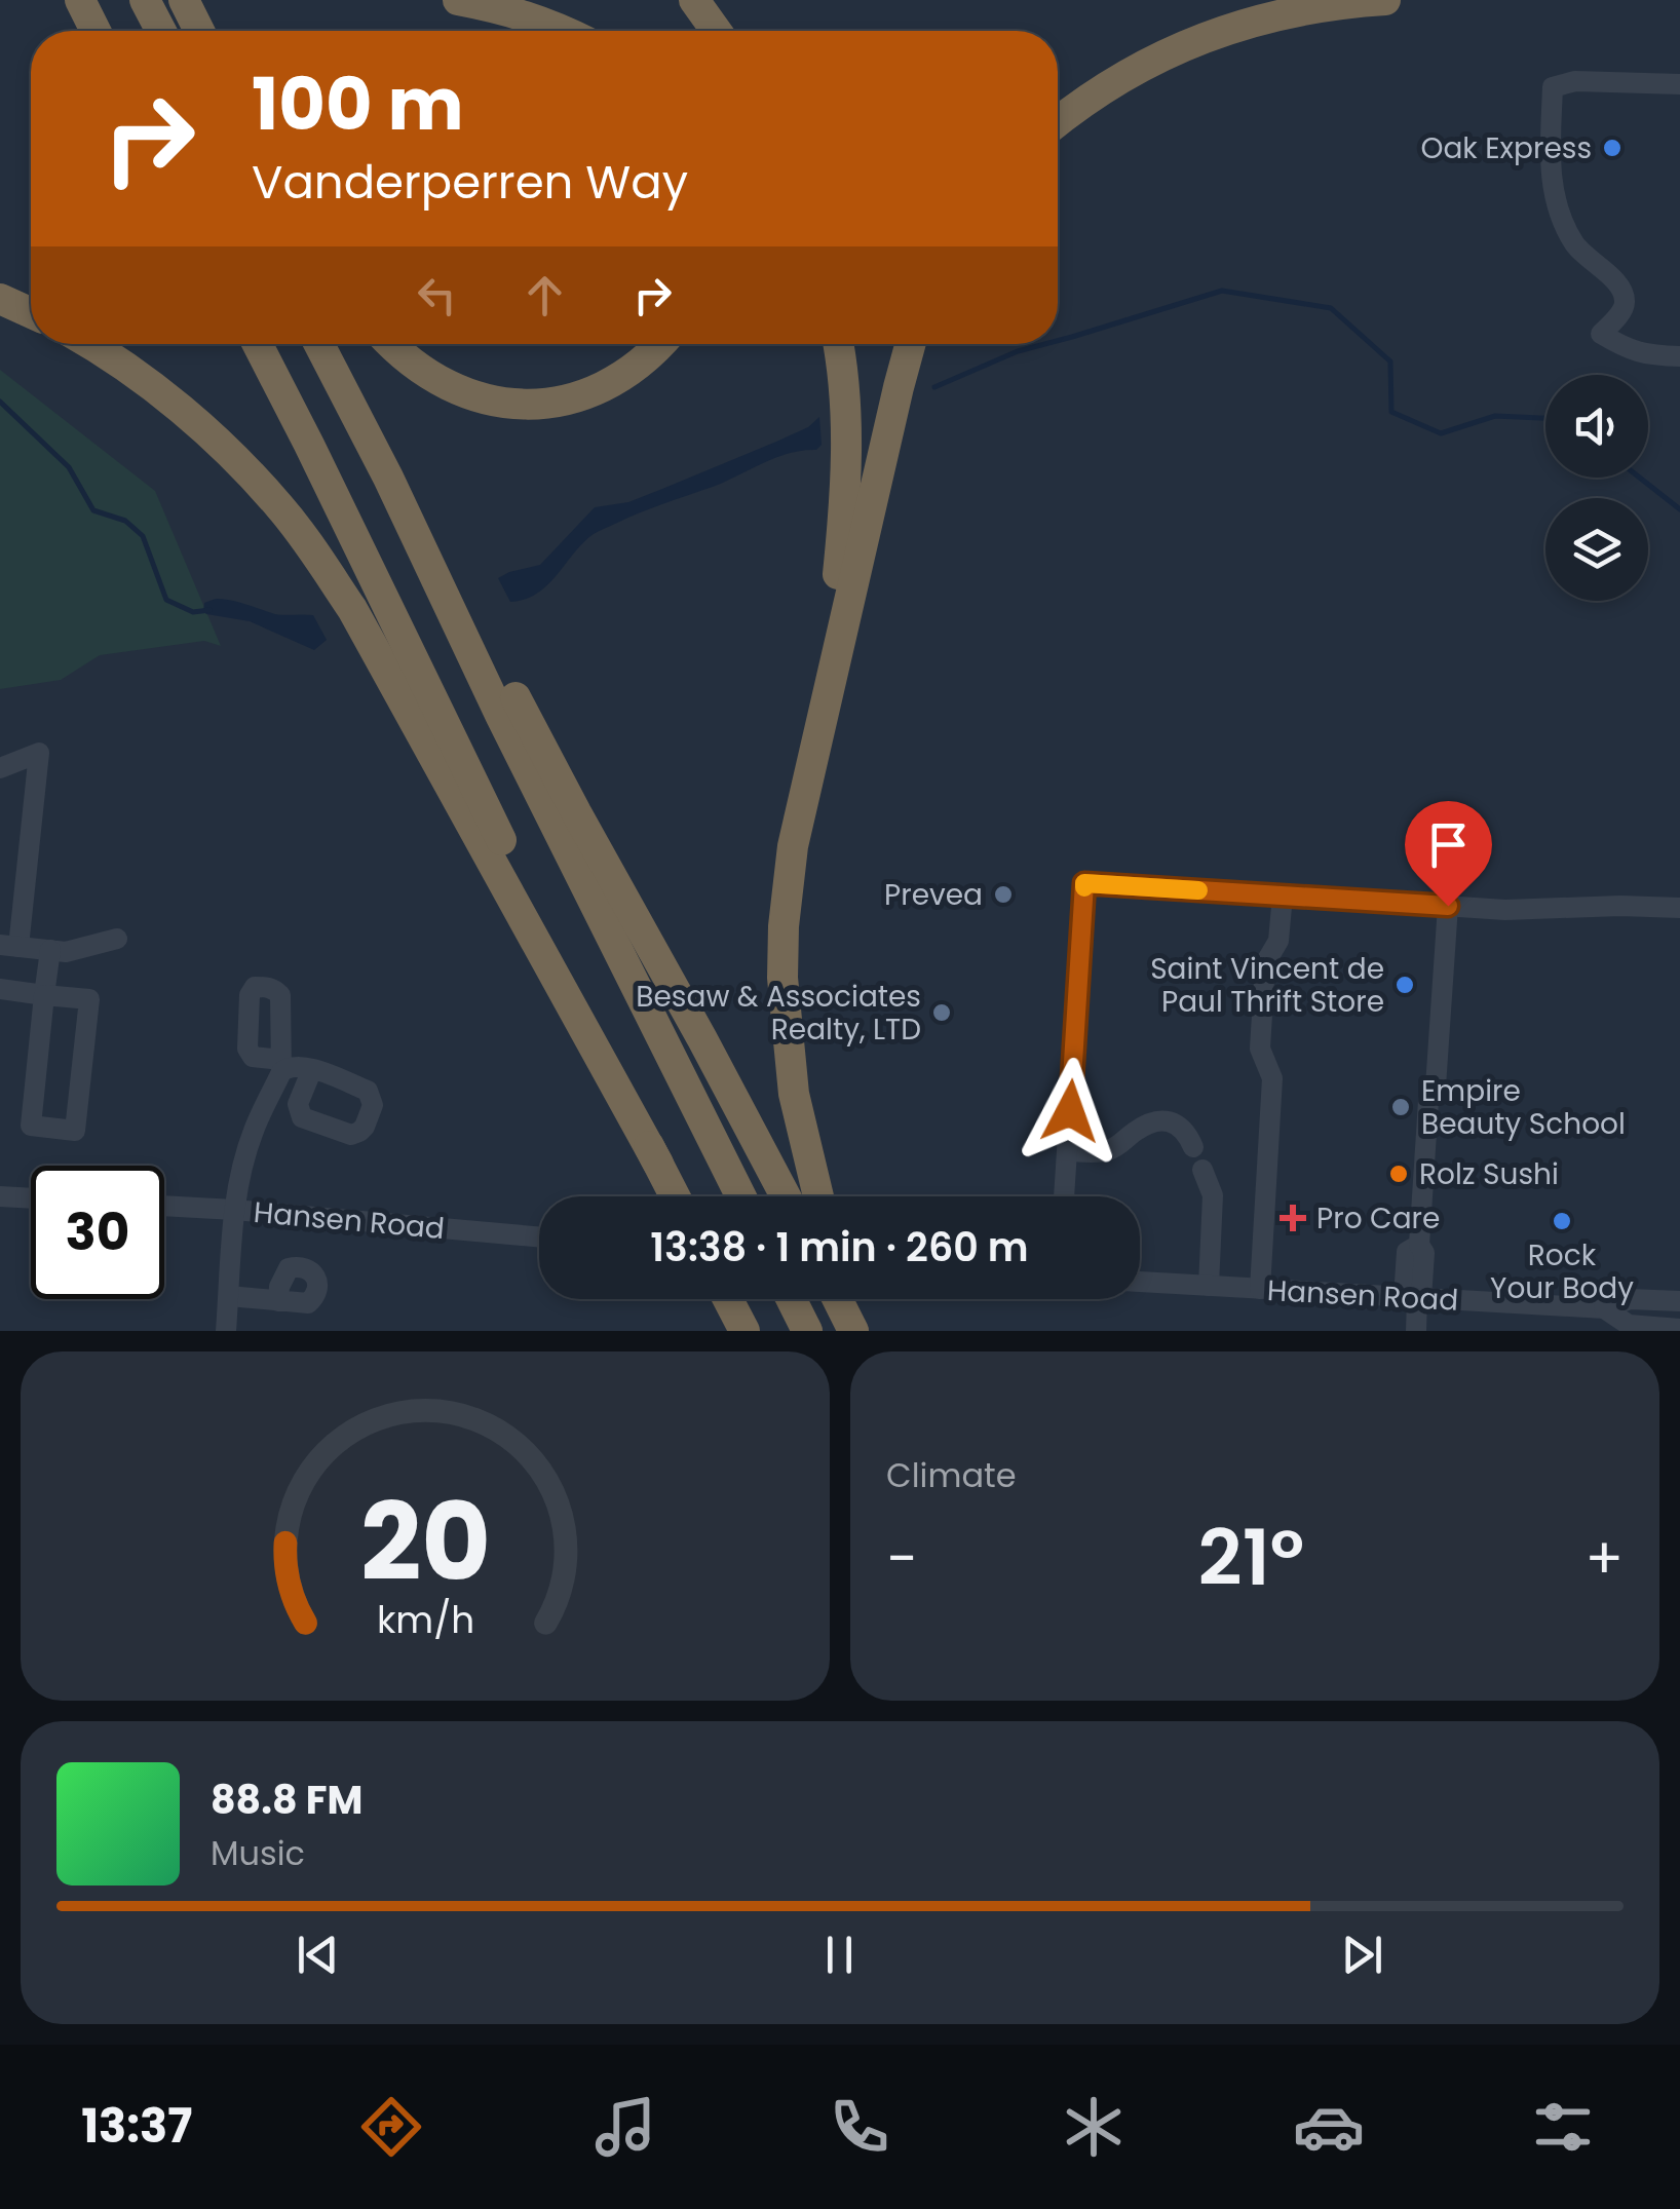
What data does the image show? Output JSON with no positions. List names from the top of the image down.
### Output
{
  "streets": {
    "street": ["Hansen Road"]
  },
  "places": {
    "other": [
      "Oak Express",
      "Prevea",
      "Saint Vincent de Paul Thrift Store",
      "Besaw & Associates Realty, LTD",
      "Empire Beauty School",
      "Rolz Sushi",
      "Rock Your Body"
    ],
    "health": ["Pro Care"]
  },
  "page": {
    "turn": ["100 m", "Vanderperren Way"],
    "limit": "30",
    "trip": "13:38 · 1 min · 260 m",
    "tile": "Climate",
    "heat": ["−", "21°", "+"],
    "song": ["88.8 FM", "Music"],
    "tabs": "13:37",
    "gauge": ["20", "km/h"]
  }
}
